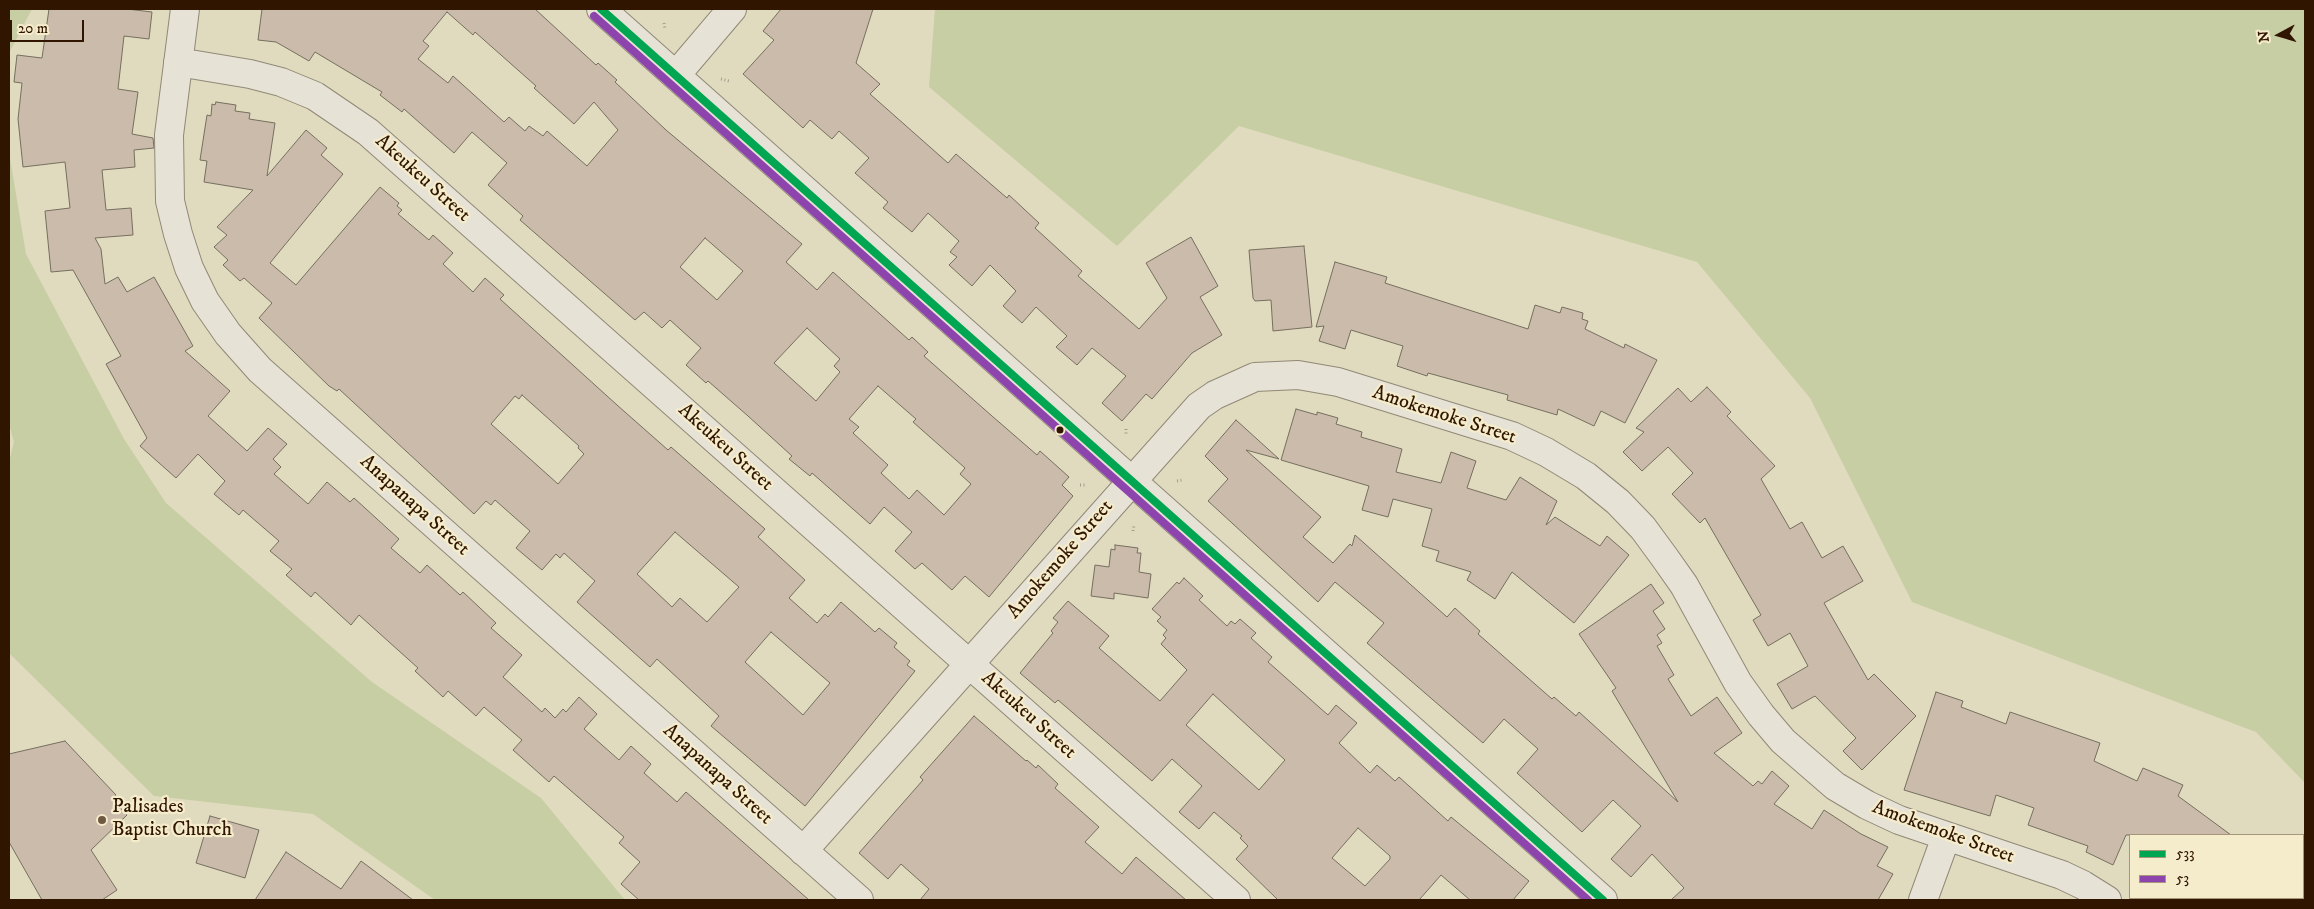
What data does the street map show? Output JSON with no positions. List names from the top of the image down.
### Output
{
  "streets": {
    "street": ["Akeukeu Street", "Amokemoke Street", "Anapanapa Street"]
  },
  "crossings": [
    ["Akeukeu Street", "Amokemoke Street"],
    ["Akeukeu Street", "Anapanapa Street"],
    ["Amokemoke Street", "Anapanapa Street"]
  ],
  "places": ["Palisades Baptist Church"],
  "lines": ["transit line 533", "transit line 53"],
  "legend": ["533", "53"],
  "scale_bar": "20 m",
  "north": "left"
}
